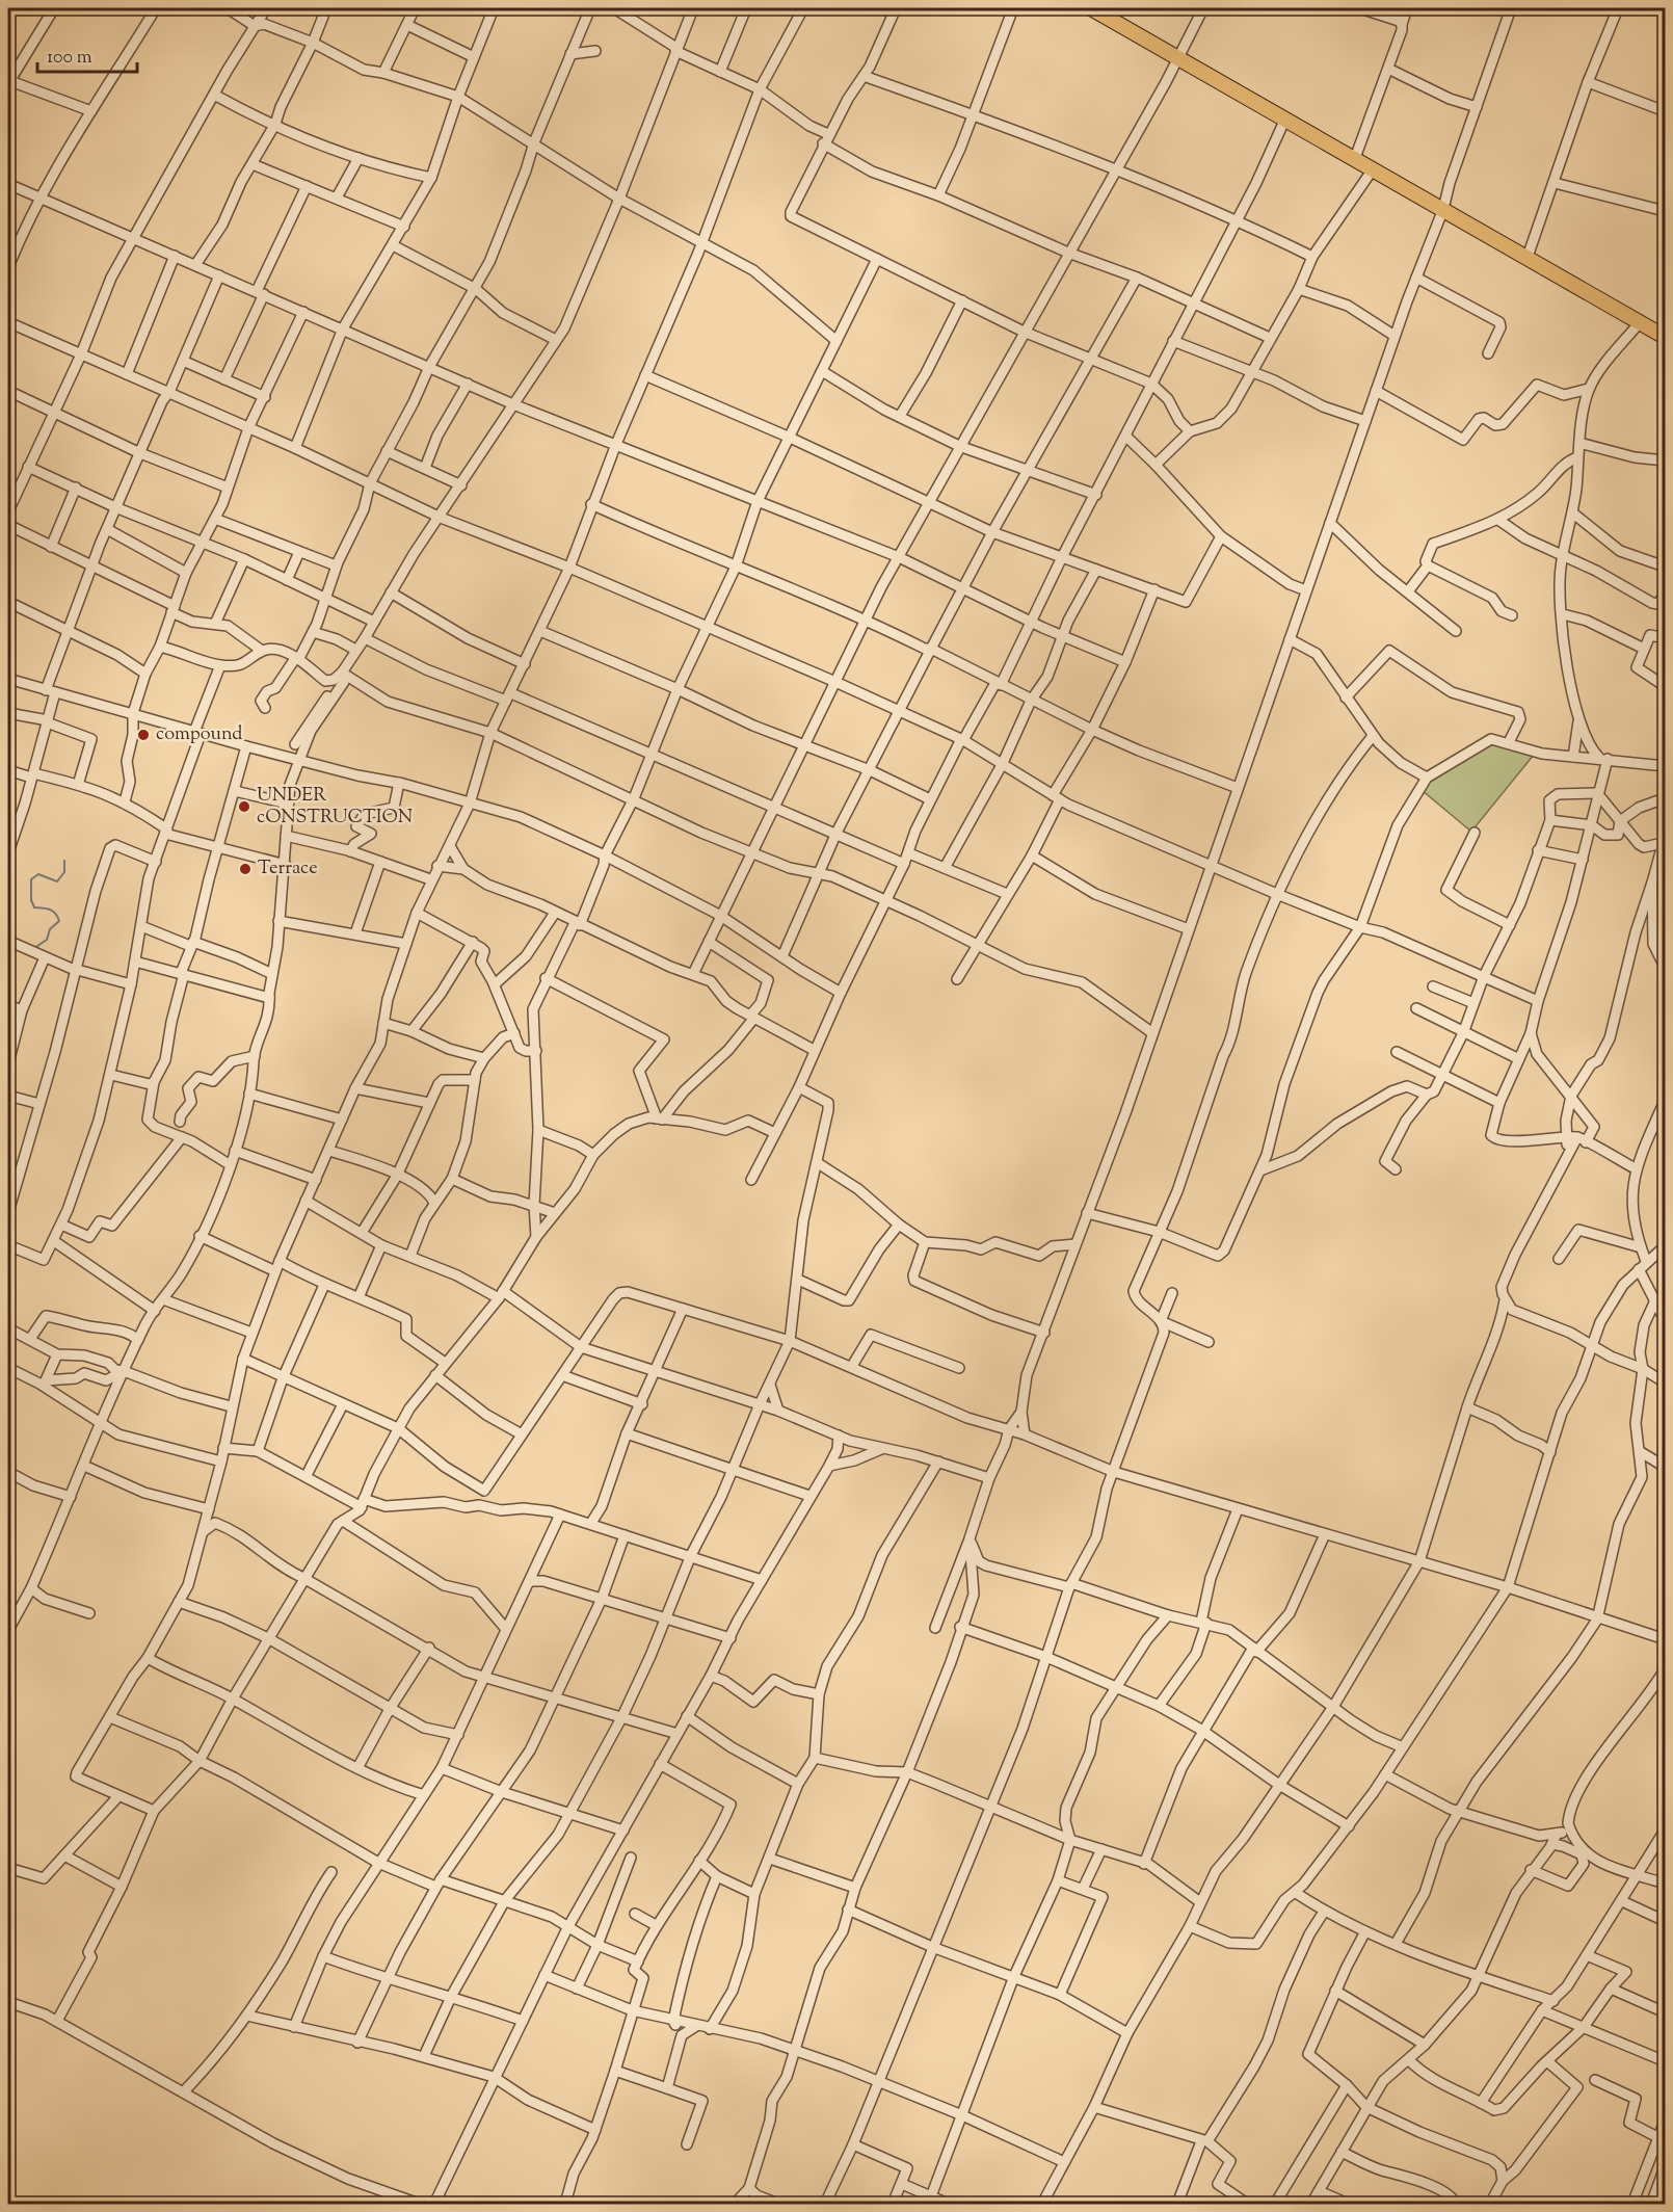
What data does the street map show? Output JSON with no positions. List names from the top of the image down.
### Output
{
  "places": ["compound", "UNDER cONSTRUCTION", "Terrace"],
  "scale_bar": "100 m"
}
